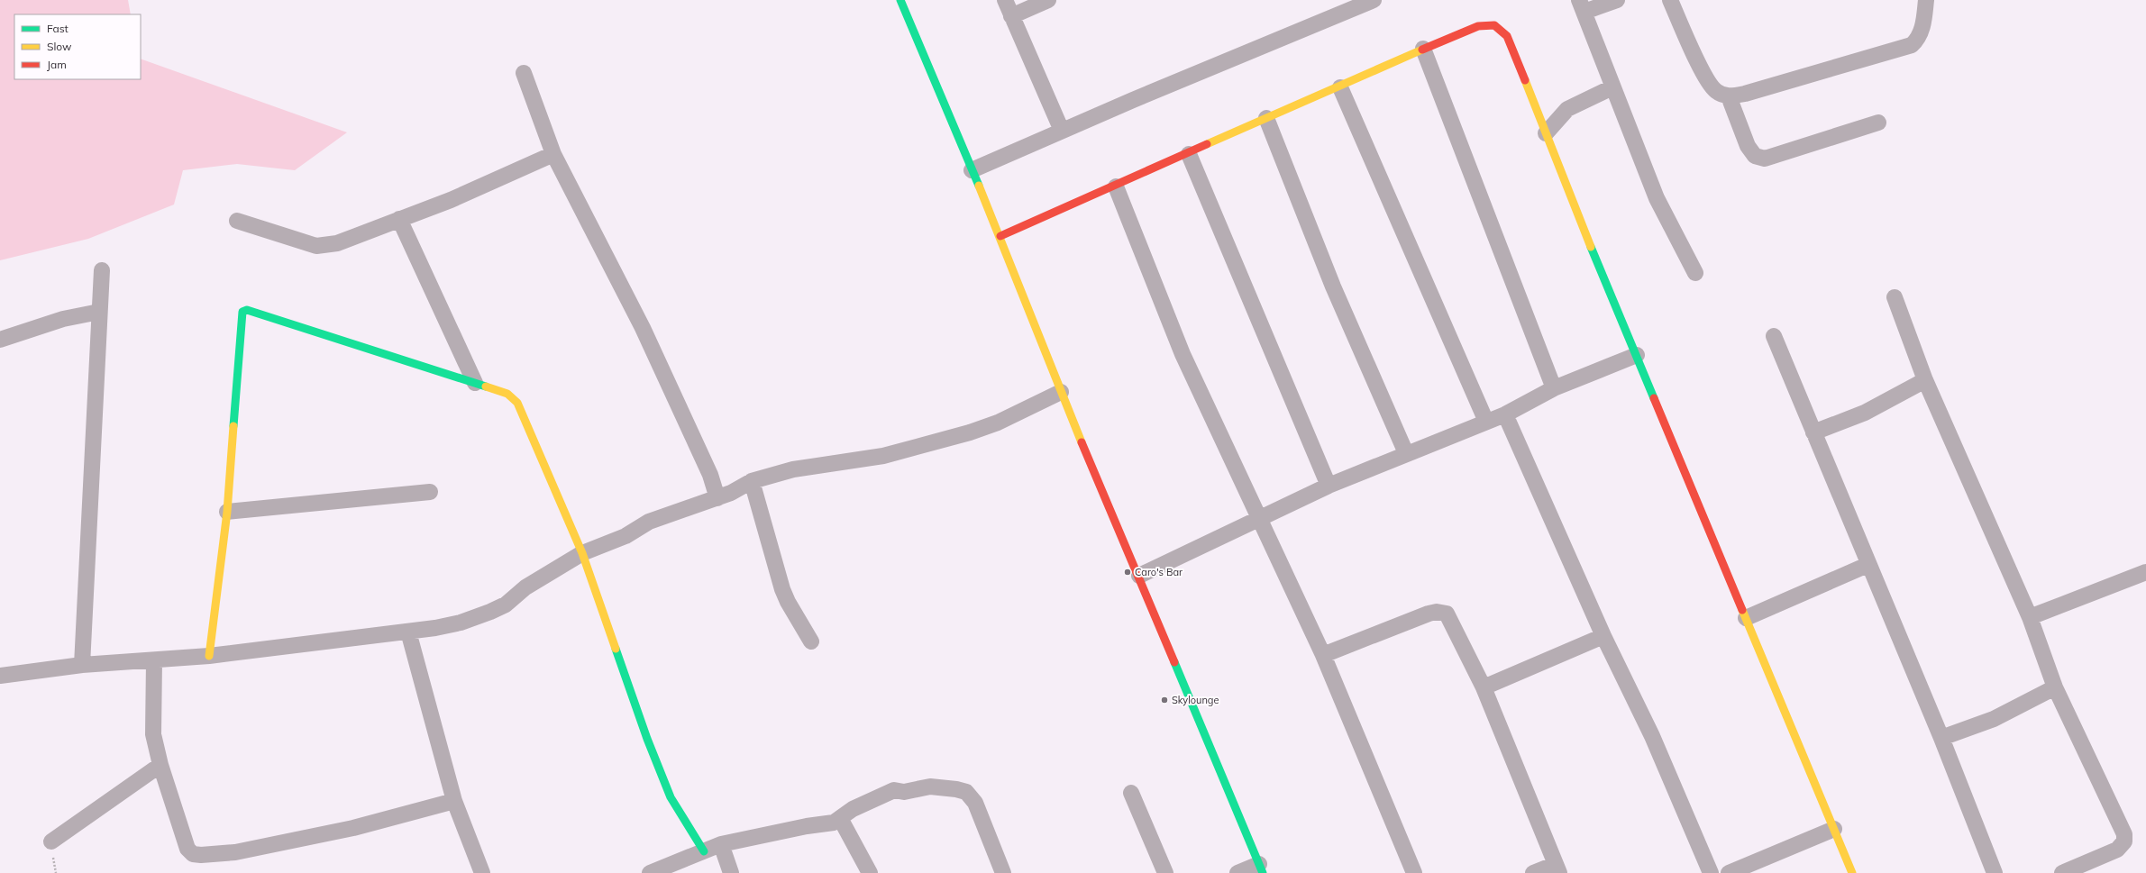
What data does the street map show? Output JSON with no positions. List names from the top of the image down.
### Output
{
  "places": ["Caro's Bar", "Skylounge"],
  "legend": ["Fast", "Slow", "Jam"]
}
